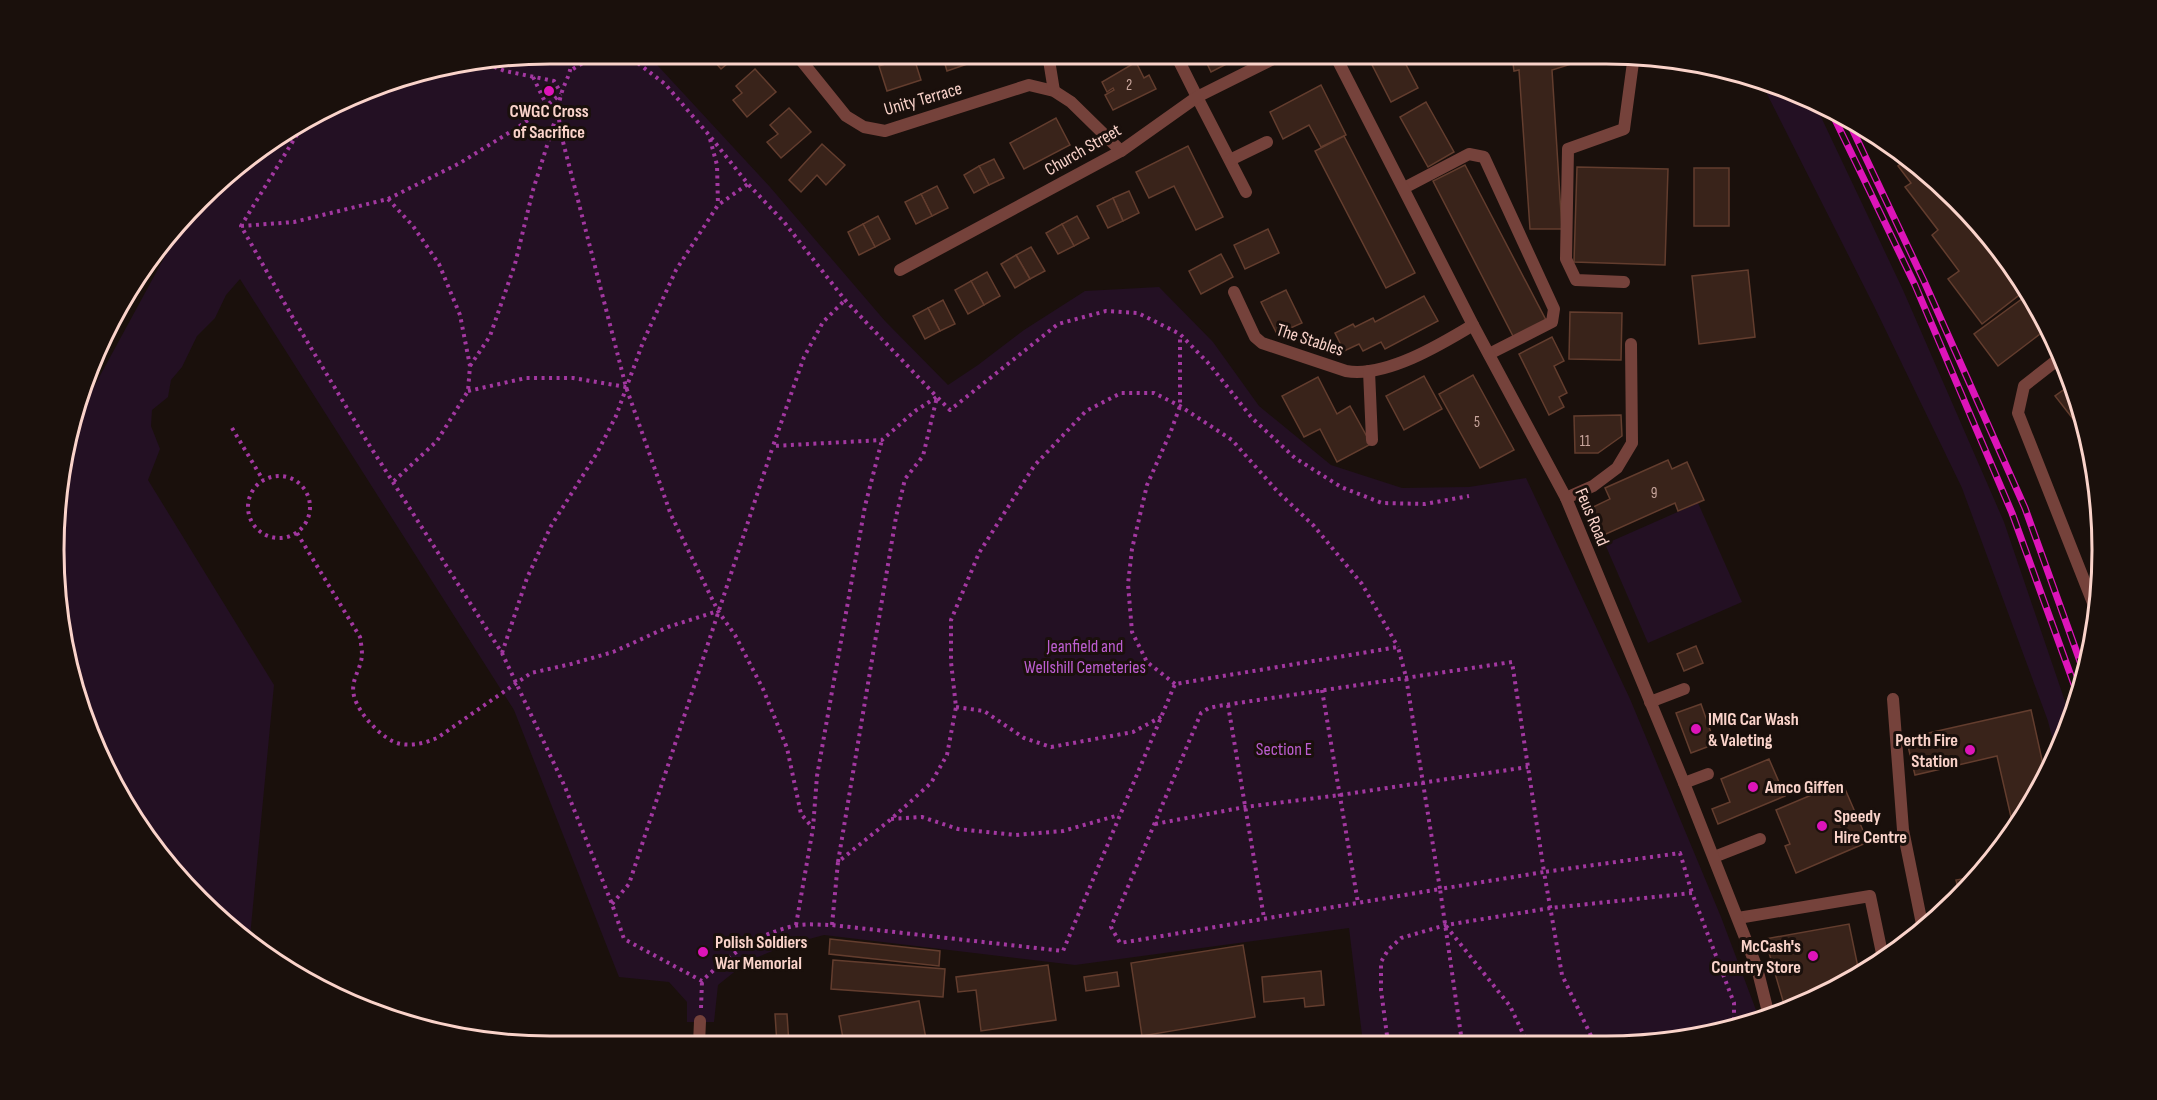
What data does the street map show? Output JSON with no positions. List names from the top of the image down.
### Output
{
  "streets": {
    "street": [
      "Unity Terrace",
      "Church Street",
      "The Stables",
      "Feus Road"
    ]
  },
  "crossings": [
    ["Unity Terrace", "Church Street"],
    ["The Stables", "Feus Road"]
  ],
  "parks": ["Jeanfield and Wellshill Cemeteries", "Section E"],
  "places": [
    "CWGC Cross of Sacrifice",
    "IMIG Car Wash & Valeting",
    "Perth Fire Station",
    "Amco Giffen",
    "Speedy Hire Centre",
    "Polish Soldiers War Memorial",
    "McCash's Country Store"
  ],
  "house_numbers": [
    "2",
    "5",
    "11",
    "9"
  ]
}
